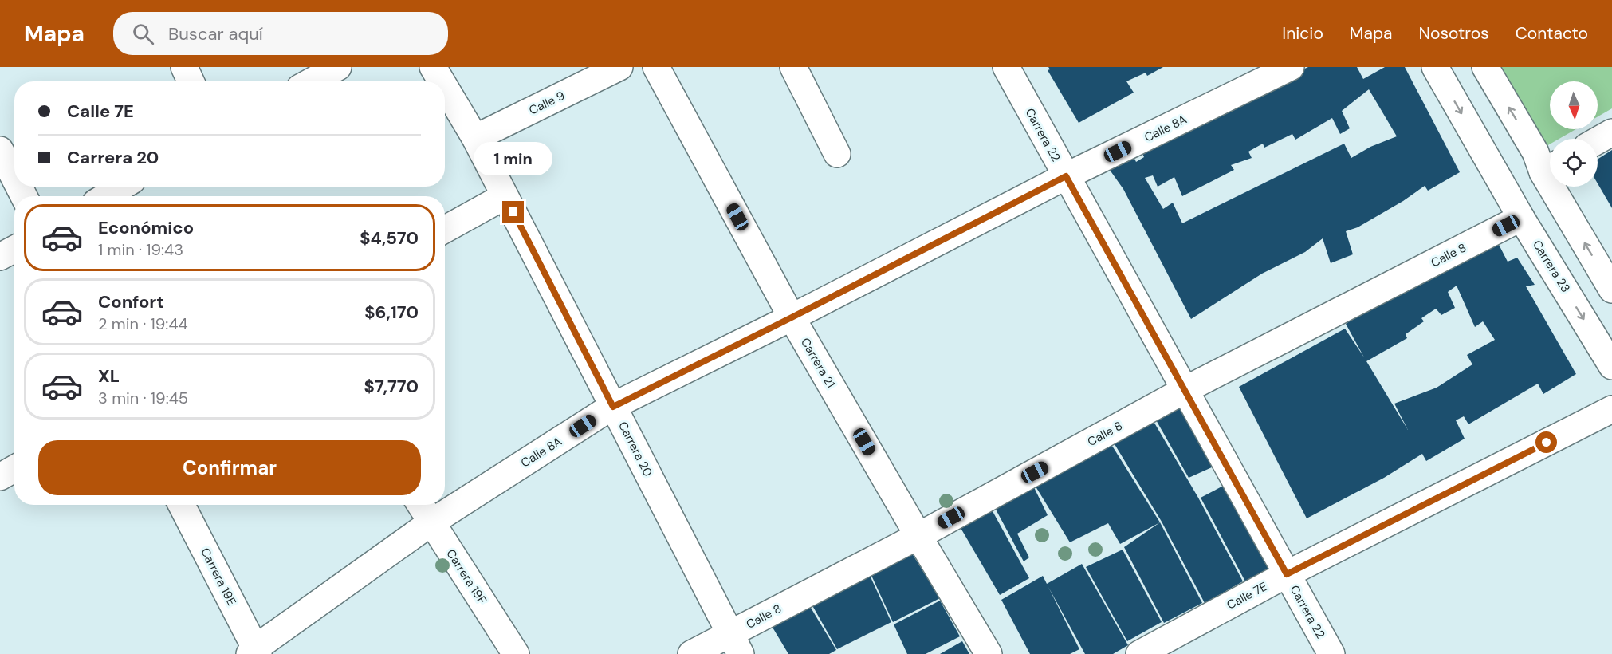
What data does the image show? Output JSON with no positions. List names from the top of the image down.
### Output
{
  "streets": {
    "street": [
      "Calle 9",
      "Calle 8A",
      "Carrera 22",
      "Calle 8",
      "Carrera 23",
      "Carrera 21",
      "Carrera 20",
      "Carrera 19E",
      "Carrera 19F",
      "Calle 7E"
    ]
  },
  "crossings": [
    ["Calle 9", "Carrera 20"],
    ["Calle 8A", "Carrera 22"],
    ["Calle 8A", "Carrera 21"],
    ["Calle 8A", "Carrera 20"],
    ["Calle 8A", "Carrera 19E"],
    ["Calle 8A", "Carrera 19F"],
    ["Carrera 22", "Calle 8"],
    ["Carrera 22", "Calle 7E"],
    ["Calle 8", "Carrera 23"],
    ["Calle 8", "Carrera 21"],
    ["Calle 8", "Carrera 20"]
  ],
  "north": "bottom",
  "page": {
    "header": "Mapa",
    "search": "Buscar aquí",
    "nav": [
      "Inicio",
      "Mapa",
      "Nosotros",
      "Contacto"
    ],
    "banner": ["Calle 7E", "Carrera 20"],
    "bubble": "1 min",
    "list": [
      {
        "name": "Económico",
        "note": "1 min · 19:43",
        "value": "$4,570"
      },
      {
        "name": "Confort",
        "note": "2 min · 19:44",
        "value": "$6,170"
      },
      {
        "name": "XL",
        "note": "3 min · 19:45",
        "value": "$7,770"
      }
    ],
    "buttons": "Confirmar"
  }
}
